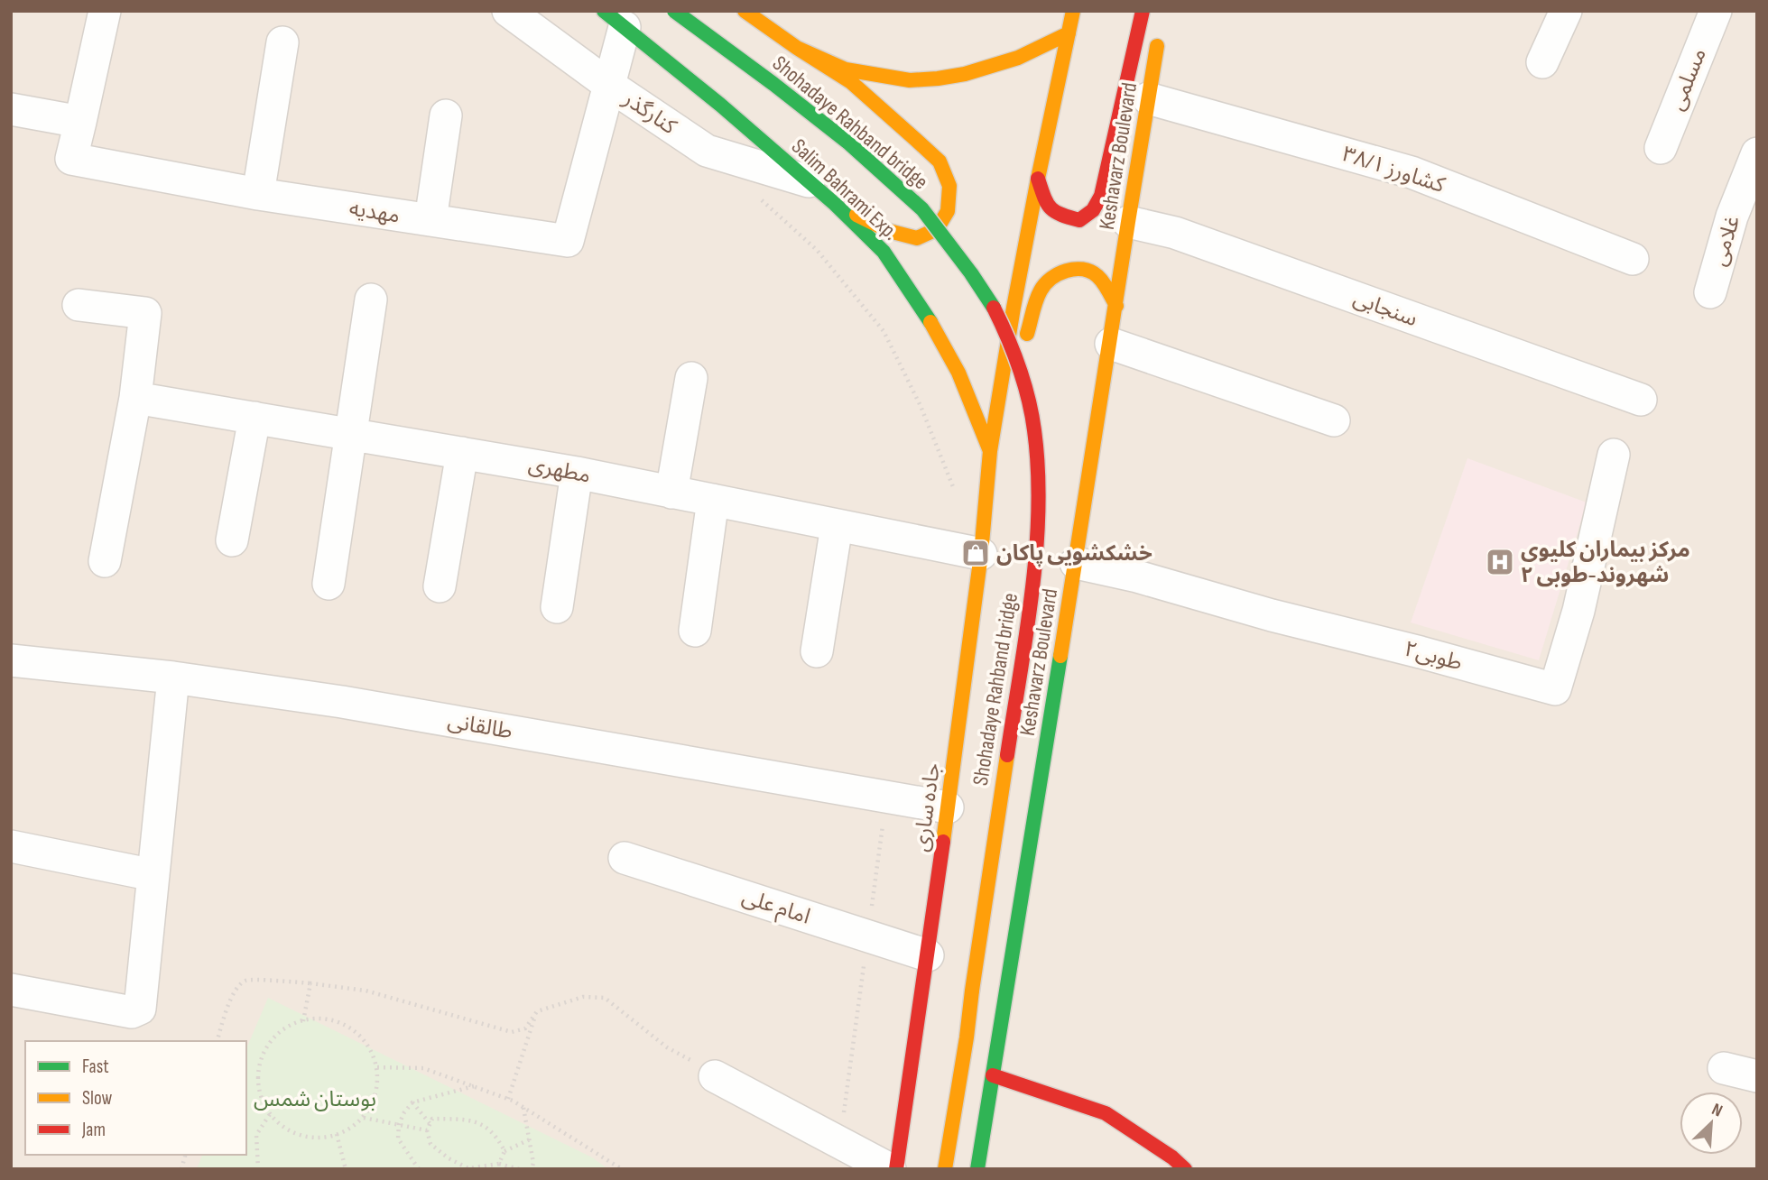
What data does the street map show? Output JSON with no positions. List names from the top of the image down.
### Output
{
  "streets": {
    "main road": [
      "Shohadaye Rahband bridge",
      "Keshavarz Boulevard",
      "Salim Bahrami Exp.",
      "جاده ساری"
    ],
    "street": [
      "مسلمی",
      "کنارگذر",
      "کشاورز ۳۸/۱",
      "مهدیه",
      "غلامی",
      "سنجابی",
      "مطهری",
      "طوبی۲",
      "طالقانی",
      "امام علی"
    ]
  },
  "crossings": [
    ["کنارگذر", "Salim Bahrami Exp."],
    ["کنارگذر", "مهدیه"],
    ["Keshavarz Boulevard", "کشاورز ۳۸/۱"],
    ["Keshavarz Boulevard", "سنجابی"],
    ["Keshavarz Boulevard", "طوبی۲"],
    ["Salim Bahrami Exp.", "مهدیه"],
    ["Salim Bahrami Exp.", "جاده ساری"],
    ["مطهری", "جاده ساری"],
    ["طالقانی", "جاده ساری"],
    ["جاده ساری", "امام علی"]
  ],
  "parks": ["بوستان شمس"],
  "places": {
    "shop": ["خشکشویی پاکان"],
    "hospital": ["مرکز بیماران کلیوی شهروند-طوبی ۲"]
  },
  "legend": ["Fast", "Slow", "Jam"],
  "north": "top right"
}
